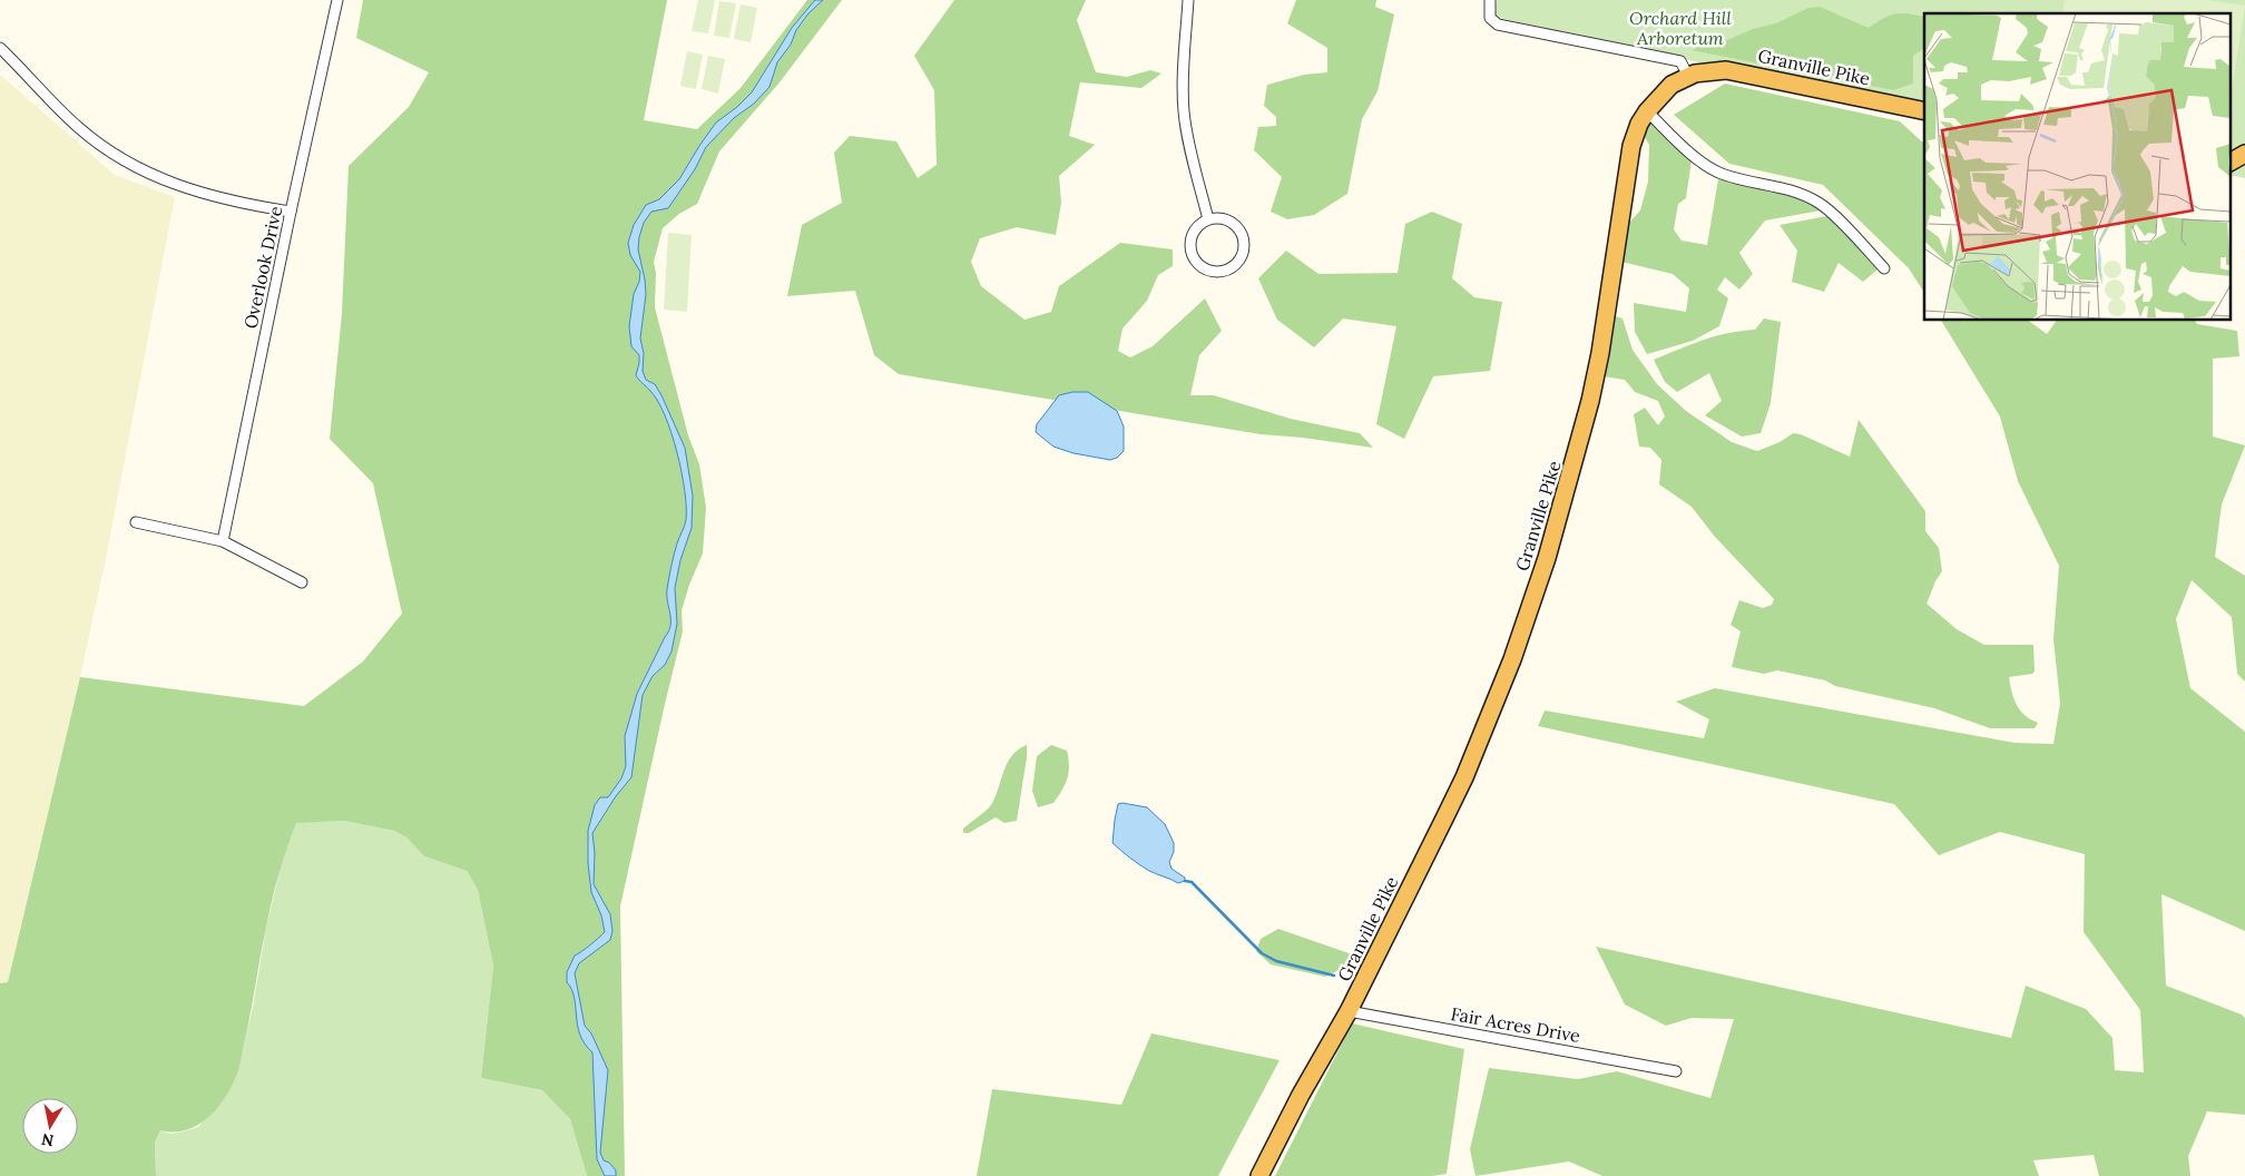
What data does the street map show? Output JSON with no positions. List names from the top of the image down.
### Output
{
  "streets": {
    "highway": ["Granville Pike"],
    "street": ["Overlook Drive", "Fair Acres Drive"]
  },
  "crossings": [
    ["Granville Pike", "Fair Acres Drive"]
  ],
  "parks": ["Orchard Hill Arboretum"],
  "north": "bottom"
}
